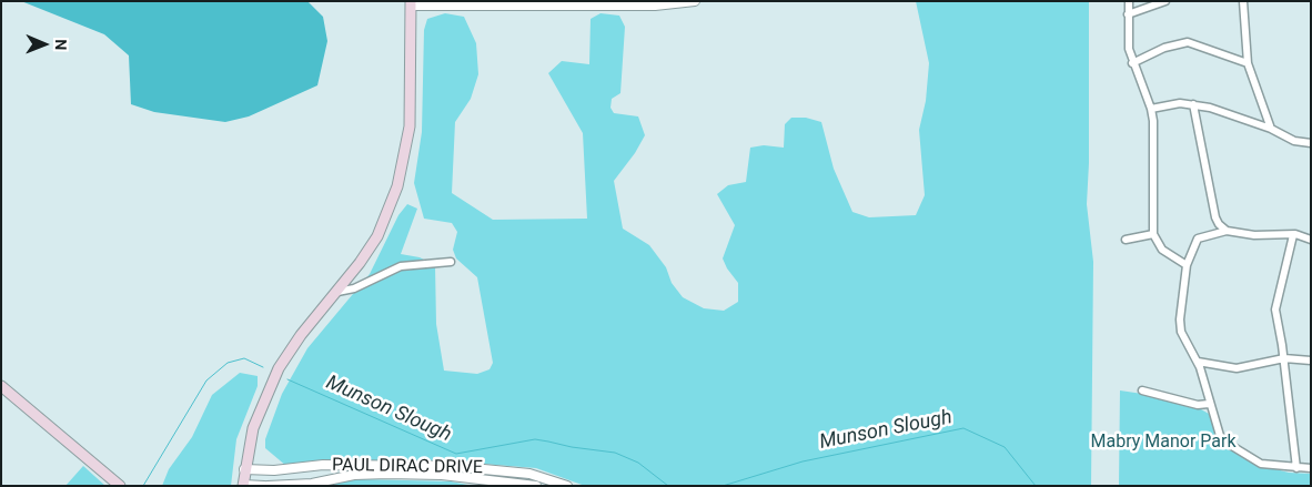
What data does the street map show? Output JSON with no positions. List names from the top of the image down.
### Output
{
  "streets": {
    "street": ["PAUL DIRAC DRIVE"]
  },
  "water": ["Munson Slough"],
  "parks": ["Mabry Manor Park"],
  "north": "right"
}
